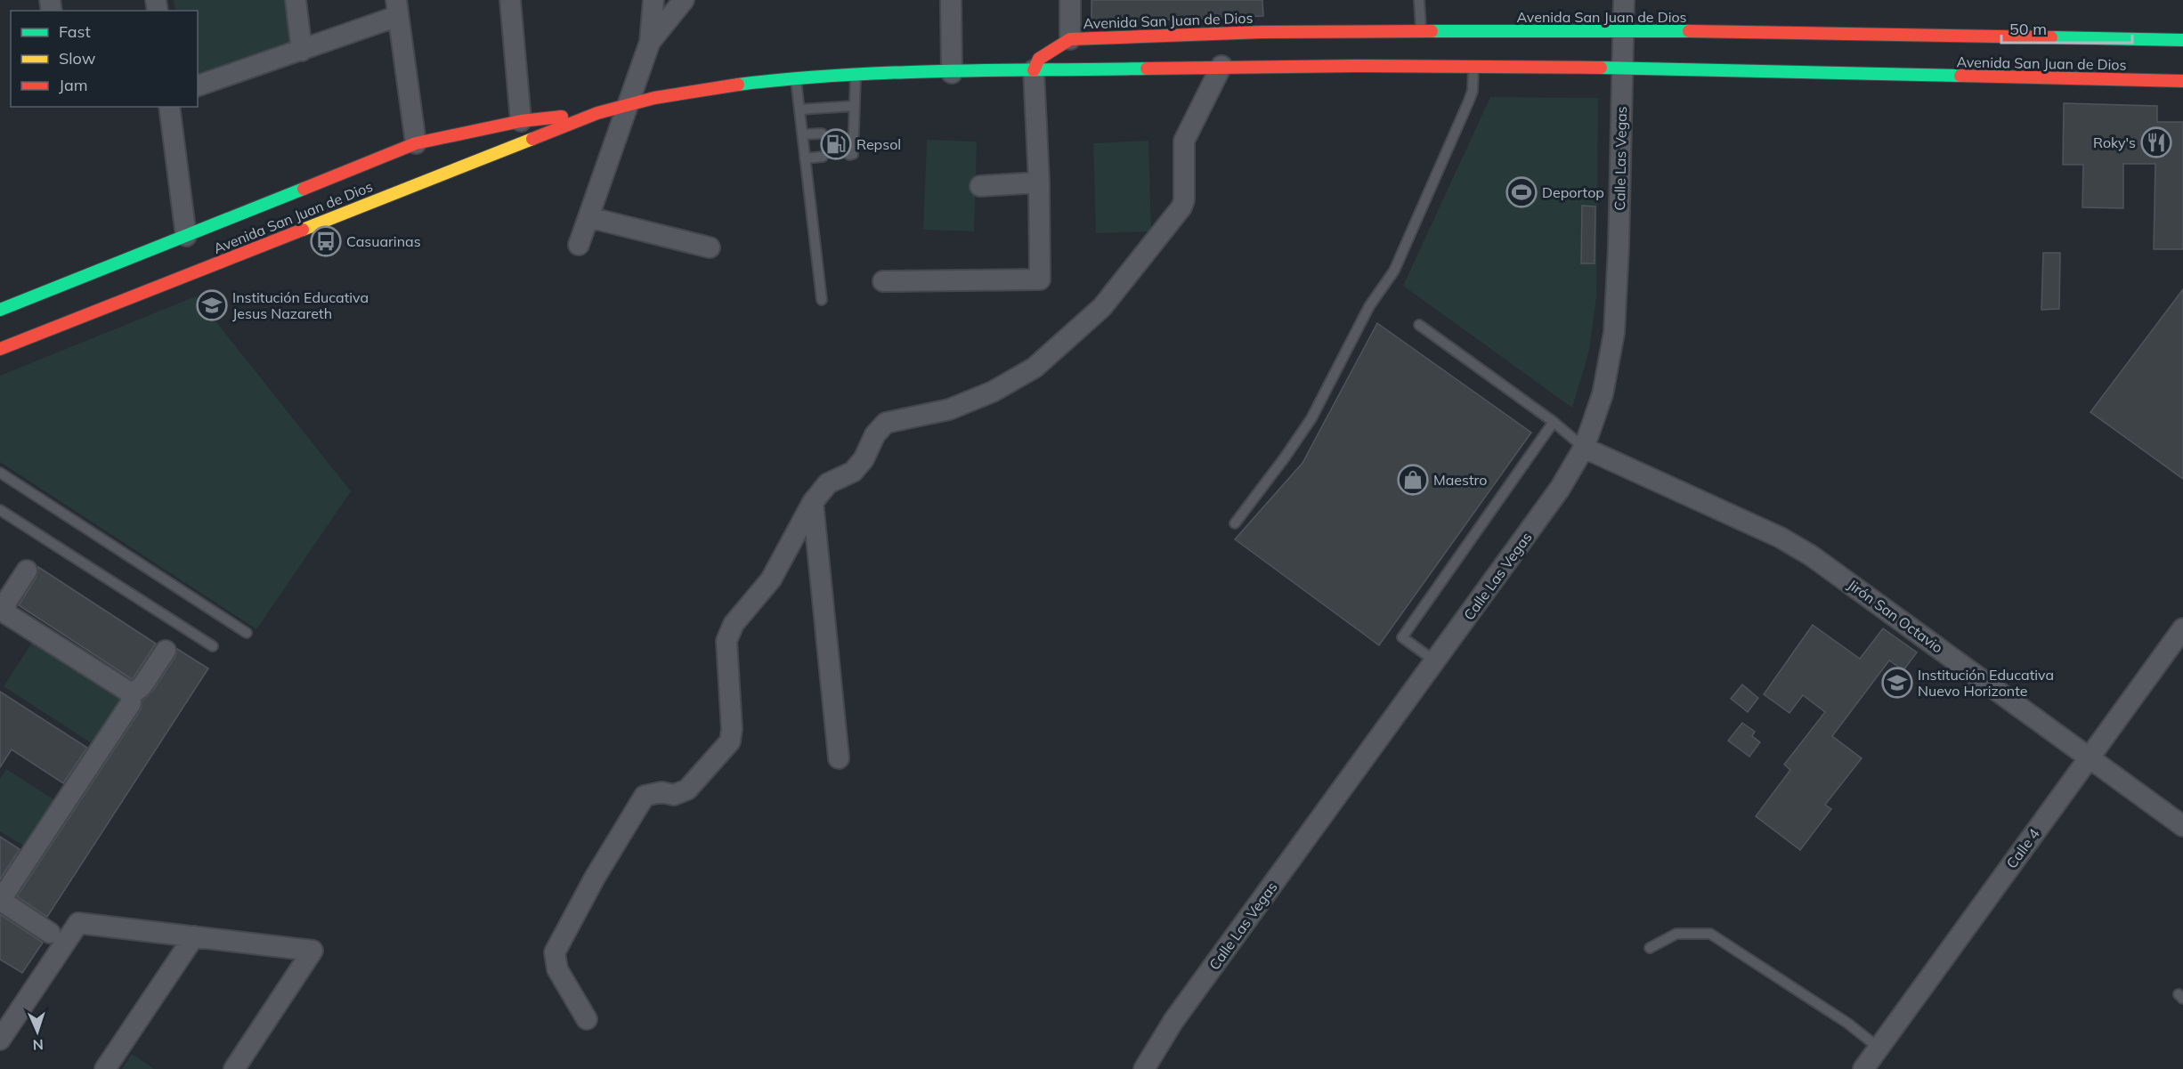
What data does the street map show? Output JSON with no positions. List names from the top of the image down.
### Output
{
  "streets": {
    "main road": ["Avenida San Juan de Dios"],
    "street": ["Calle Las Vegas", "Jirón San Octavio", "Calle 4"]
  },
  "crossings": [
    ["Avenida San Juan de Dios", "Calle Las Vegas"],
    ["Calle Las Vegas", "Jirón San Octavio"],
    ["Jirón San Octavio", "Calle 4"]
  ],
  "places": {
    "restaurant": ["Roky's"],
    "fuel station": ["Repsol"],
    "sports": ["Deportop"],
    "bus stop": ["Casuarinas"],
    "school or university": ["Institución Educativa Jesus Nazareth", "Institución Educativa Nuevo Horizonte"],
    "shop": ["Maestro"]
  },
  "legend": ["Fast", "Slow", "Jam"],
  "scale_bar": "50 m",
  "north": "bottom"
}
